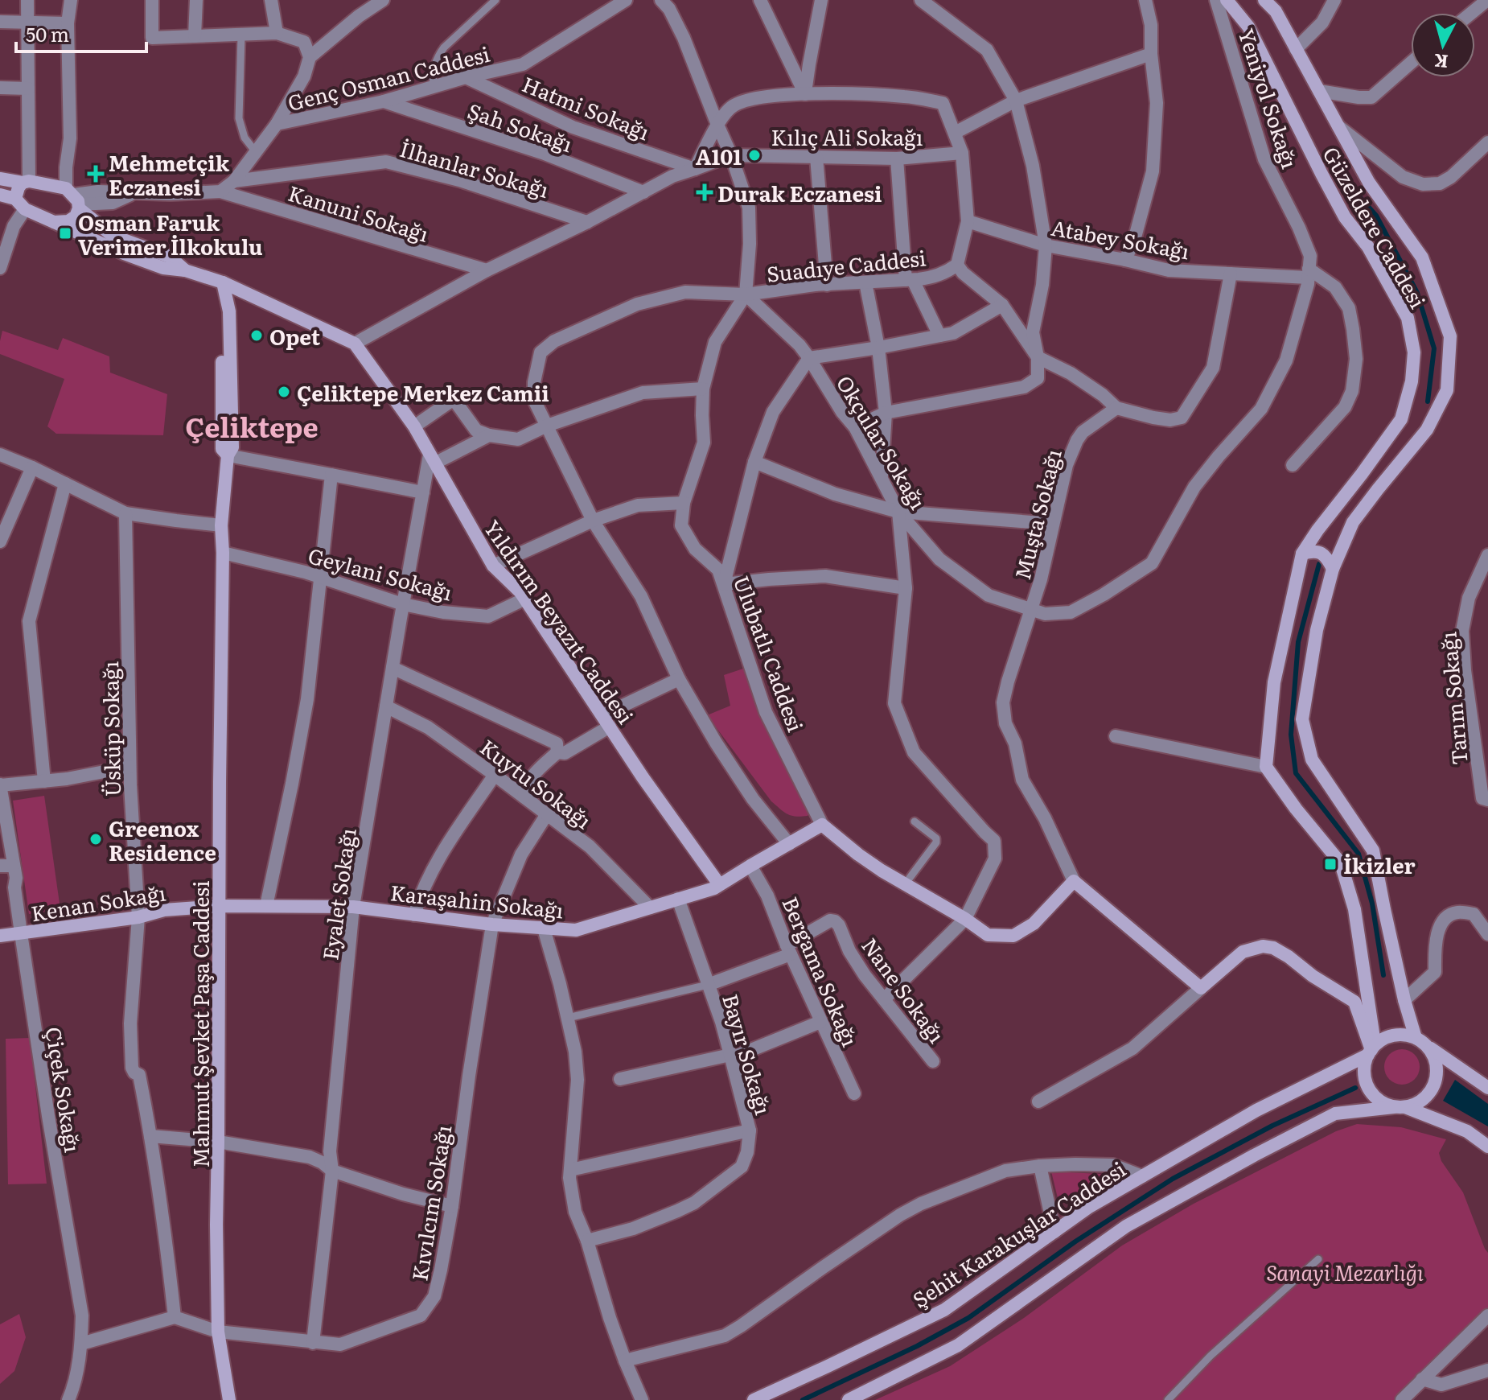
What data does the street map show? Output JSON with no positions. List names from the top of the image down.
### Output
{
  "streets": {
    "main road": [
      "Güzeldere Caddesi",
      "Yıldırım Beyazıt Caddesi",
      "Ulubatlı Caddesi",
      "Karaşahin Sokağı",
      "Kenan Sokağı",
      "Mahmut Şevket Paşa Caddesi",
      "Şehit Karakuşlar Caddesi"
    ],
    "street": [
      "Genç Osman Caddesi",
      "Yeniyol Sokağı",
      "Hatmi Sokağı",
      "Şah Sokağı",
      "Kılıç Ali Sokağı",
      "İlhanlar Sokağı",
      "Kanuni Sokağı",
      "Atabey Sokağı",
      "Suadıye Caddesi",
      "Okçular Sokağı",
      "Muşta Sokağı",
      "Geylani Sokağı",
      "Tarım Sokağı",
      "Üsküp Sokağı",
      "Kuytu Sokağı",
      "Eyalet Sokağı",
      "Bergama Sokağı",
      "Nane Sokağı",
      "Bayır Sokağı",
      "Çiçek Sokağı",
      "Kıvılcım Sokağı"
    ]
  },
  "crossings": [
    ["Genç Osman Caddesi", "Hatmi Sokağı"],
    ["Genç Osman Caddesi", "Şah Sokağı"],
    ["Genç Osman Caddesi", "İlhanlar Sokağı"],
    ["Genç Osman Caddesi", "Kanuni Sokağı"],
    ["Yeniyol Sokağı", "Atabey Sokağı"],
    ["Yeniyol Sokağı", "Okçular Sokağı"],
    ["Yeniyol Sokağı", "Muşta Sokağı"],
    ["Hatmi Sokağı", "Suadıye Caddesi"],
    ["Kılıç Ali Sokağı", "Suadıye Caddesi"],
    ["Kılıç Ali Sokağı", "Ulubatlı Caddesi"],
    ["Güzeldere Caddesi", "Şehit Karakuşlar Caddesi"],
    ["Atabey Sokağı", "Suadıye Caddesi"],
    ["Suadıye Caddesi", "Okçular Sokağı"],
    ["Suadıye Caddesi", "Ulubatlı Caddesi"],
    ["Suadıye Caddesi", "Karaşahin Sokağı"],
    ["Okçular Sokağı", "Muşta Sokağı"],
    ["Okçular Sokağı", "Ulubatlı Caddesi"],
    ["Muşta Sokağı", "Ulubatlı Caddesi"],
    ["Geylani Sokağı", "Yıldırım Beyazıt Caddesi"],
    ["Geylani Sokağı", "Eyalet Sokağı"],
    ["Geylani Sokağı", "Mahmut Şevket Paşa Caddesi"],
    ["Yıldırım Beyazıt Caddesi", "Eyalet Sokağı"],
    ["Yıldırım Beyazıt Caddesi", "Karaşahin Sokağı"],
    ["Ulubatlı Caddesi", "Karaşahin Sokağı"],
    ["Üsküp Sokağı", "Kenan Sokağı"],
    ["Kuytu Sokağı", "Eyalet Sokağı"],
    ["Kuytu Sokağı", "Karaşahin Sokağı"],
    ["Kuytu Sokağı", "Kıvılcım Sokağı"],
    ["Eyalet Sokağı", "Karaşahin Sokağı"],
    ["Eyalet Sokağı", "Kıvılcım Sokağı"],
    ["Karaşahin Sokağı", "Kenan Sokağı"],
    ["Karaşahin Sokağı", "Bergama Sokağı"],
    ["Karaşahin Sokağı", "Mahmut Şevket Paşa Caddesi"],
    ["Karaşahin Sokağı", "Bayır Sokağı"],
    ["Karaşahin Sokağı", "Kıvılcım Sokağı"],
    ["Kenan Sokağı", "Mahmut Şevket Paşa Caddesi"],
    ["Kenan Sokağı", "Çiçek Sokağı"],
    ["Bergama Sokağı", "Nane Sokağı"],
    ["Mahmut Şevket Paşa Caddesi", "Kıvılcım Sokağı"]
  ],
  "districts": ["Çeliktepe"],
  "parks": ["Sanayi Mezarlığı"],
  "places": {
    "other": [
      "A101",
      "Opet",
      "Çeliktepe Merkez Camii",
      "Greenox Residence"
    ],
    "health": ["Mehmetçik Eczanesi", "Durak Eczanesi"],
    "transit": ["Osman Faruk Verimer İlkokulu", "İkizler"]
  },
  "scale_bar": "50 m",
  "north": "bottom"
}
